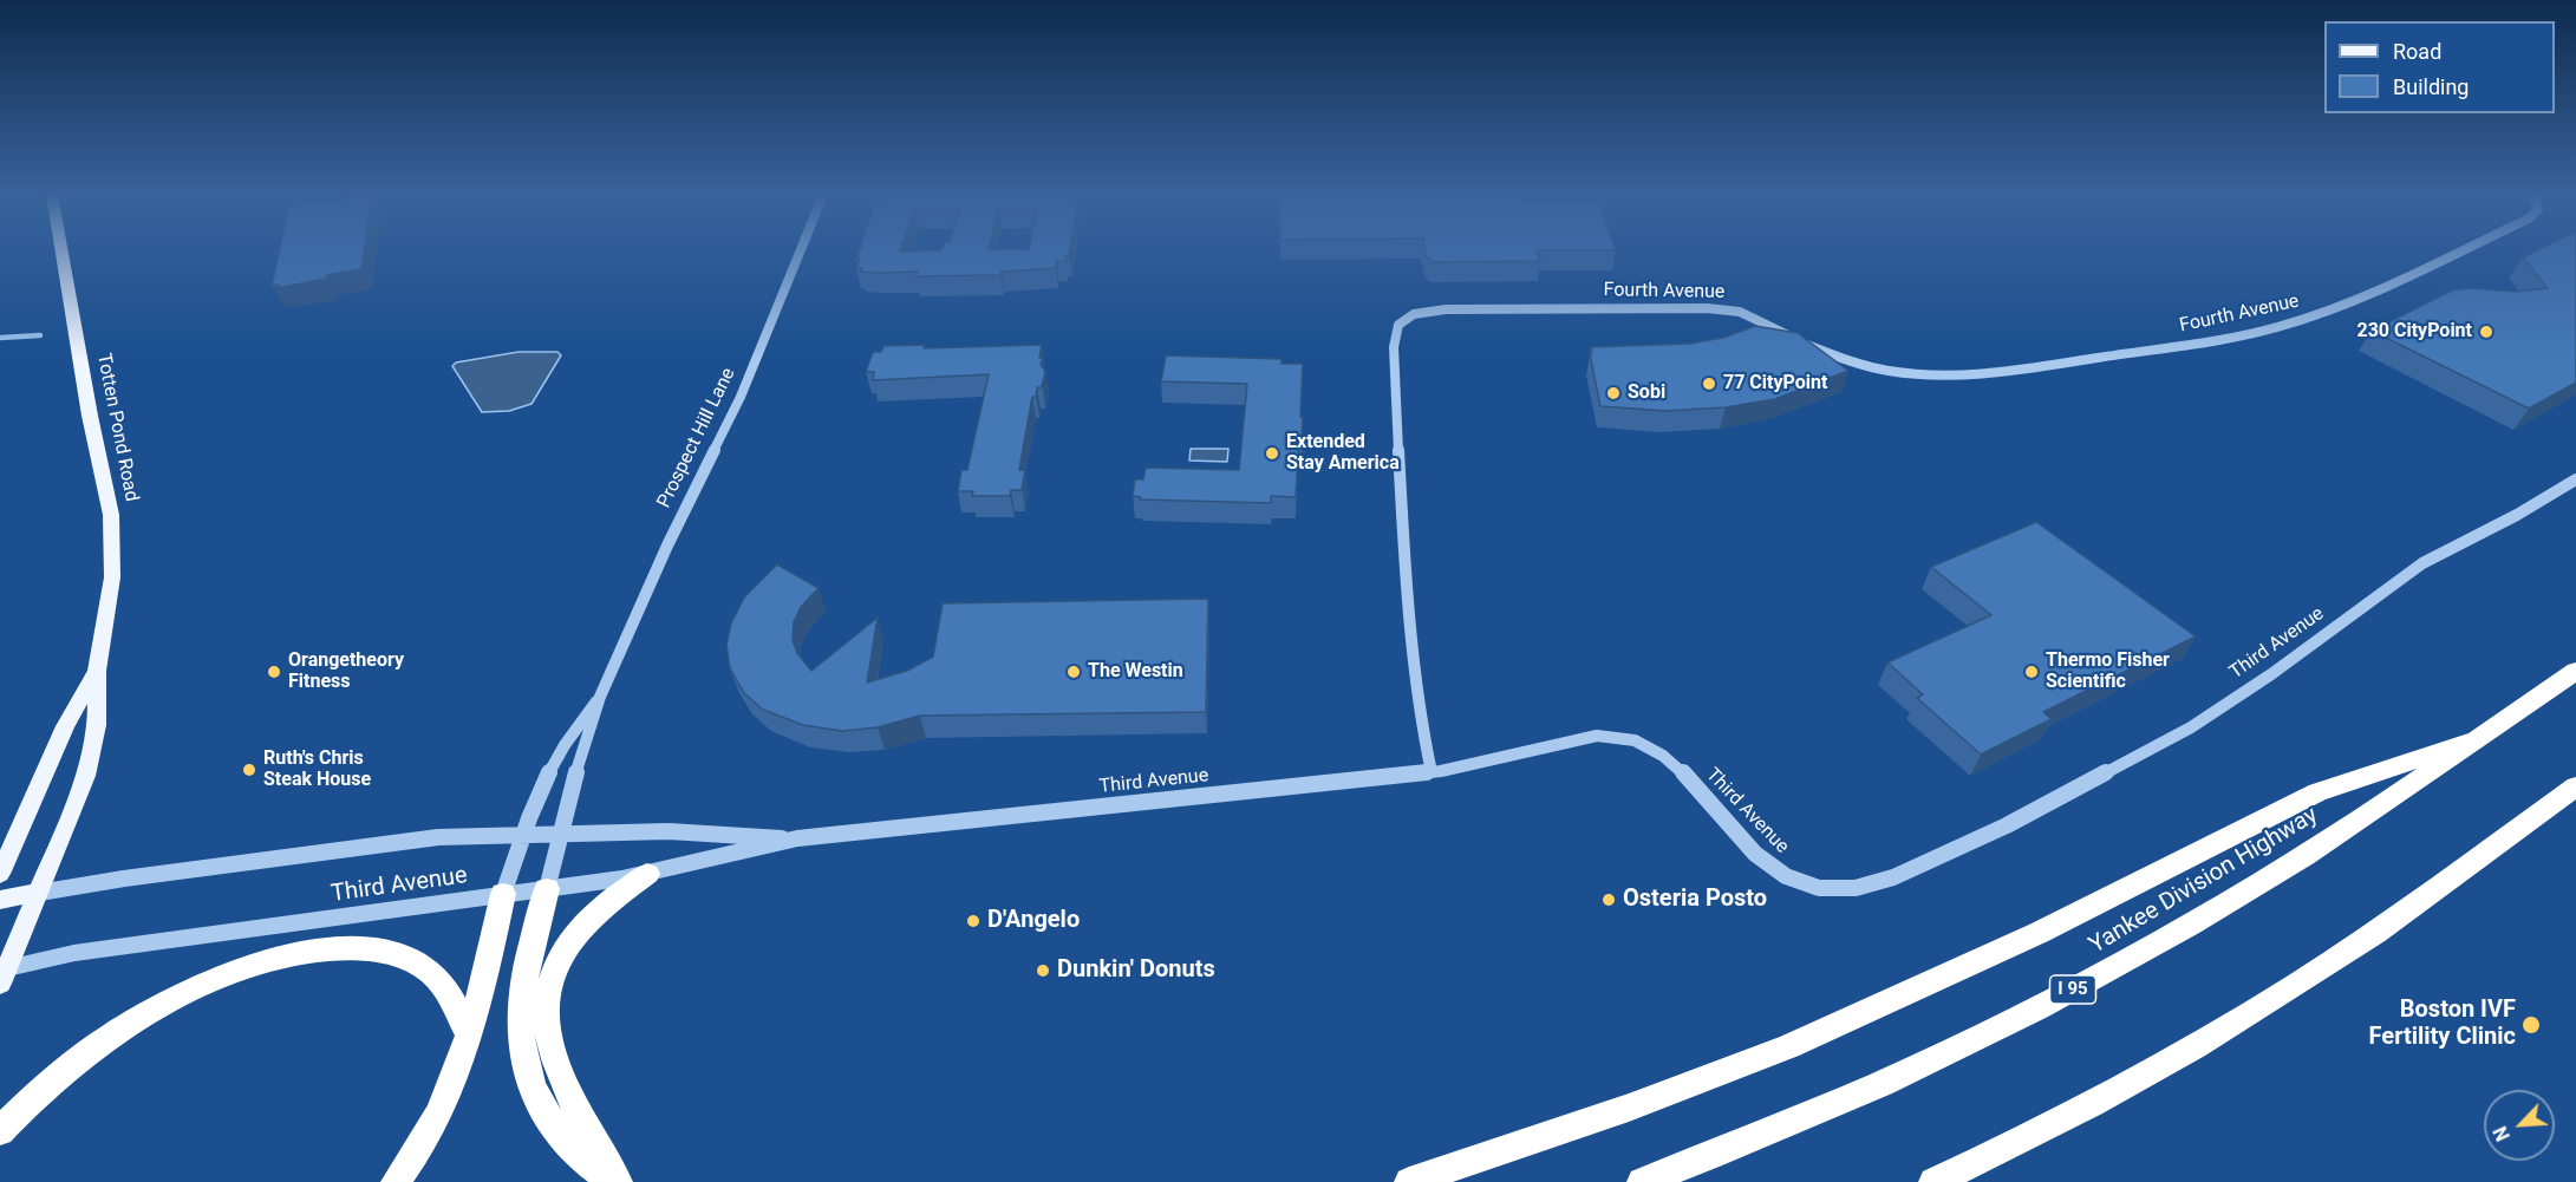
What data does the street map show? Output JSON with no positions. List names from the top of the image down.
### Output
{
  "streets": {
    "highway": ["Yankee Division Highway", "I 95"],
    "main road": ["Totten Pond Road"],
    "street": ["Fourth Avenue", "Prospect Hill Lane", "Third Avenue"]
  },
  "crossings": [
    ["Fourth Avenue", "Third Avenue"],
    ["Totten Pond Road", "Third Avenue"],
    ["Prospect Hill Lane", "Third Avenue"]
  ],
  "places": [
    "230 CityPoint",
    "77 CityPoint",
    "Sobi",
    "Extended Stay America",
    "Orangetheory Fitness",
    "The Westin",
    "Thermo Fisher Scientific",
    "Ruth's Chris Steak House",
    "Osteria Posto",
    "D'Angelo",
    "Dunkin' Donuts",
    "Boston IVF Fertility Clinic"
  ],
  "legend": ["Road", "Building"],
  "north": "bottom left"
}
